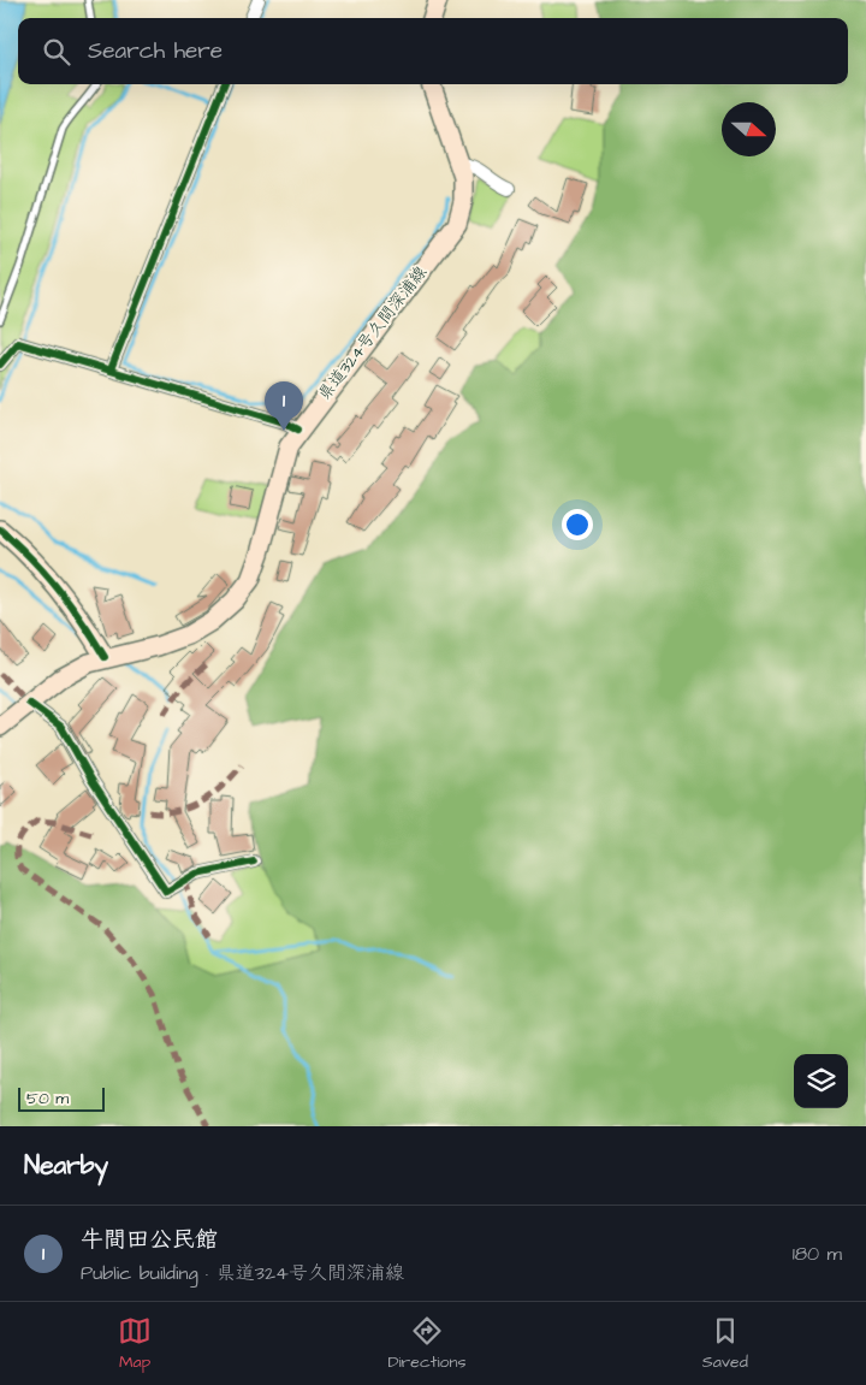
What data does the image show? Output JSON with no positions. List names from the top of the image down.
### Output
{
  "streets": {
    "main road": ["県道324号久間深浦線"]
  },
  "scale_bar": "50 m",
  "north": "right",
  "page": {
    "search": "Search here",
    "pins": "1",
    "scale": "50 m",
    "heading": "Nearby",
    "list": [
      {
        "mark": "1",
        "name": "牛間田公民館",
        "note": "Public building · 県道324号久間深浦線",
        "value": "180 m"
      }
    ],
    "nav": ["Map", "Directions", "Saved"]
  }
}
